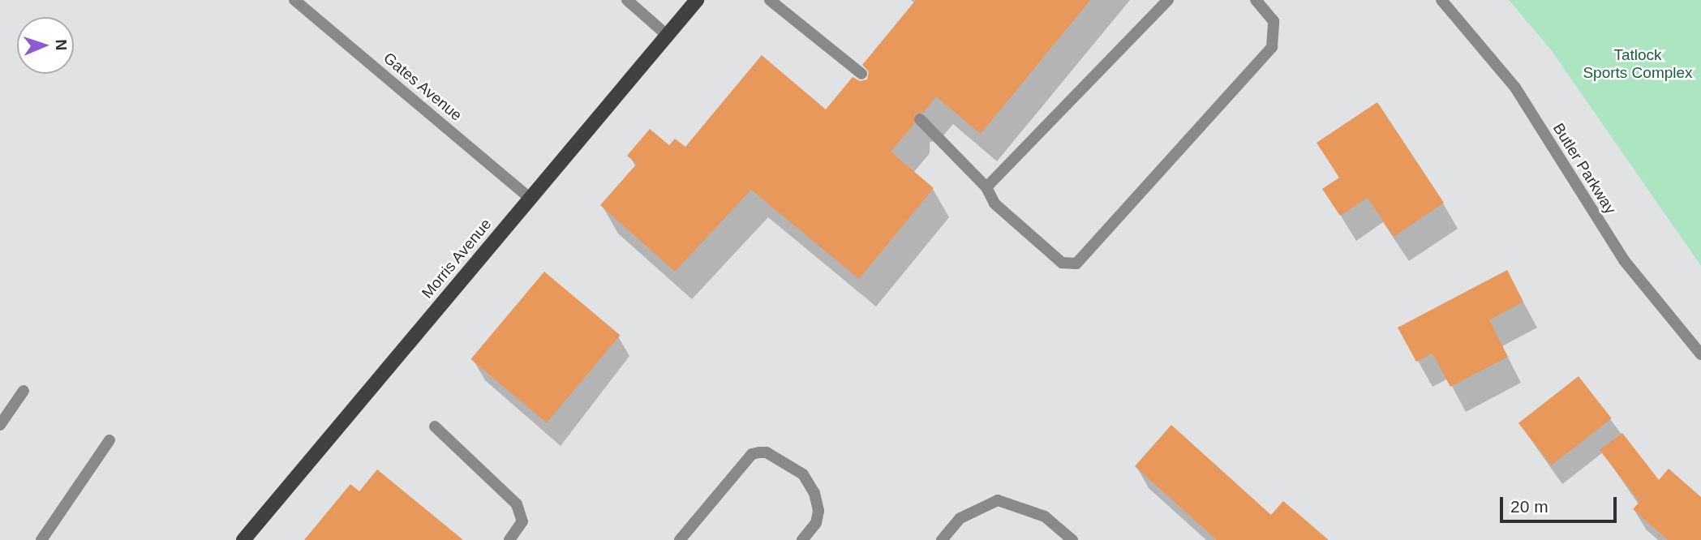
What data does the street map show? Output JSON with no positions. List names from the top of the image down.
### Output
{
  "streets": {
    "main road": ["Morris Avenue"],
    "street": ["Gates Avenue", "Butler Parkway"]
  },
  "crossings": [
    ["Gates Avenue", "Morris Avenue"]
  ],
  "parks": ["Tatlock Sports Complex"],
  "scale_bar": "20 m",
  "north": "right"
}
